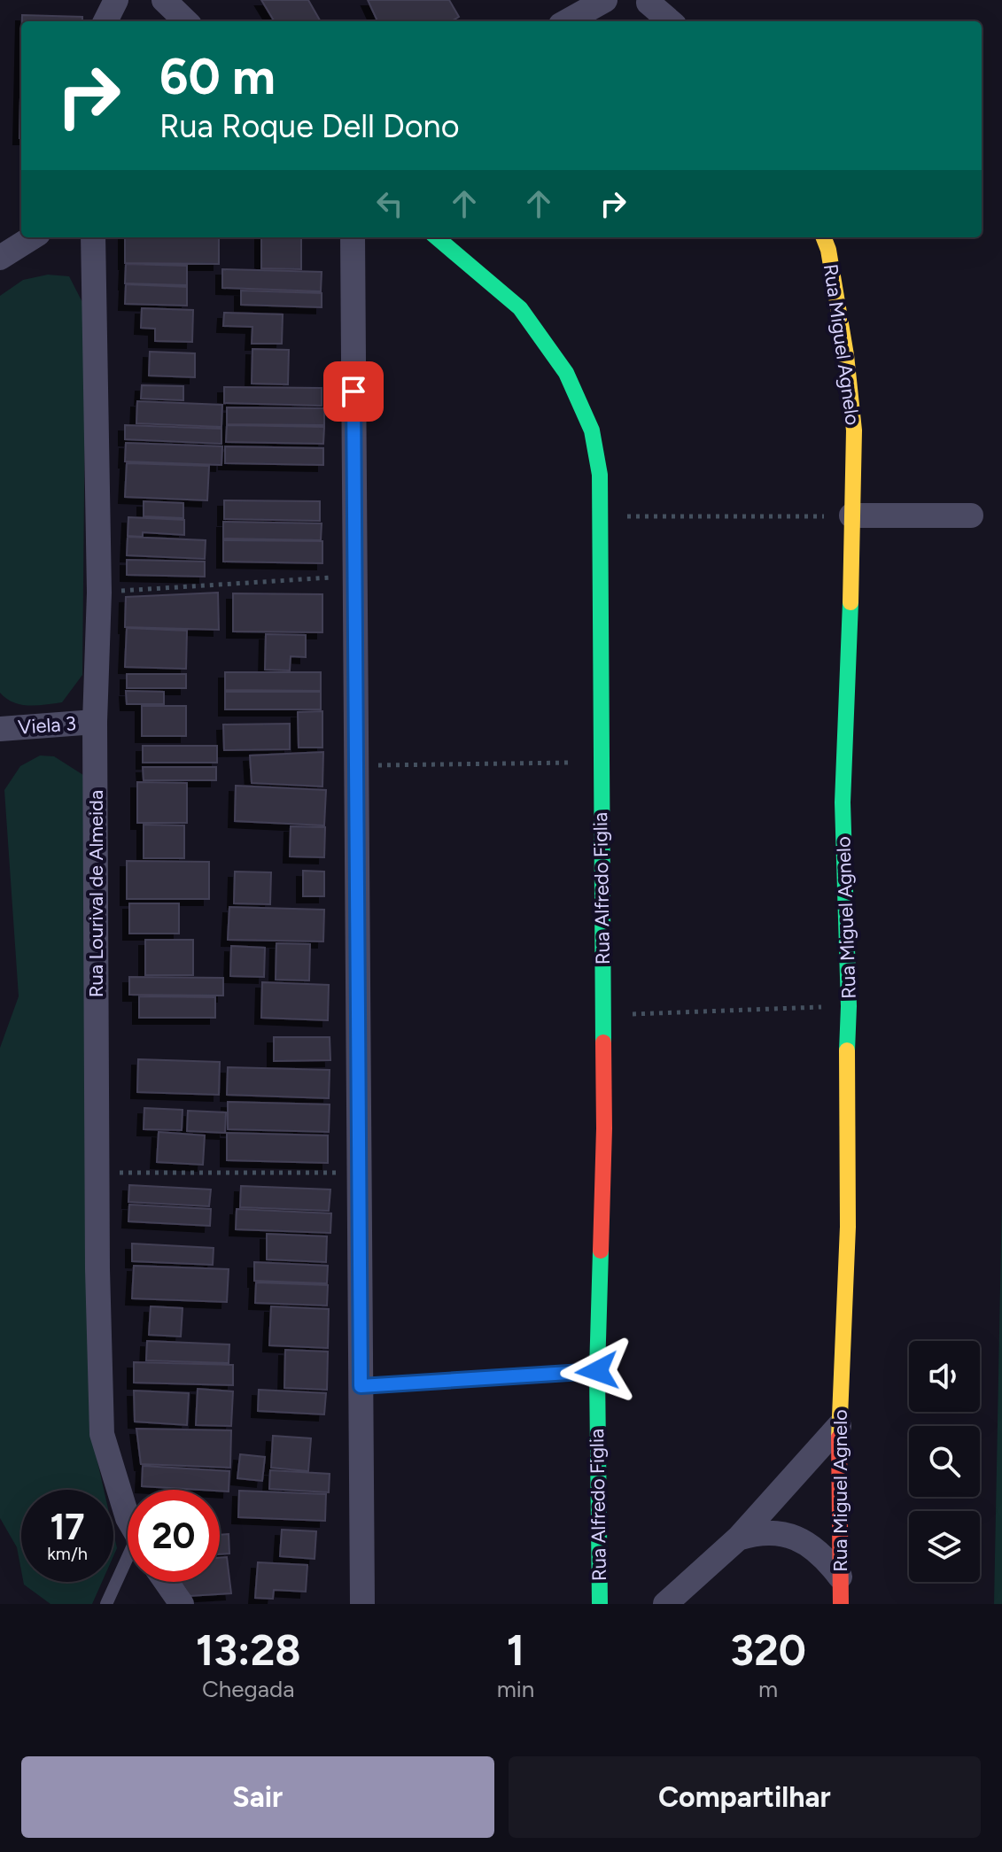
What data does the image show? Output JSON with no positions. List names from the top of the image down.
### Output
{
  "streets": {
    "street": [
      "Rua Miguel Agnelo",
      "Viela 3",
      "Rua Alfredo Figlia",
      "Rua Lourival de Almeida"
    ]
  },
  "crossings": [
    ["Viela 3", "Rua Lourival de Almeida"]
  ],
  "page": {
    "turn": ["60 m", "Rua Roque Dell Dono"],
    "speed": "17 km/h",
    "limit": "20",
    "eta": [
      "13:28",
      "Chegada",
      "1",
      "min",
      "320",
      "m"
    ],
    "buttons": ["Sair", "Compartilhar"]
  }
}
